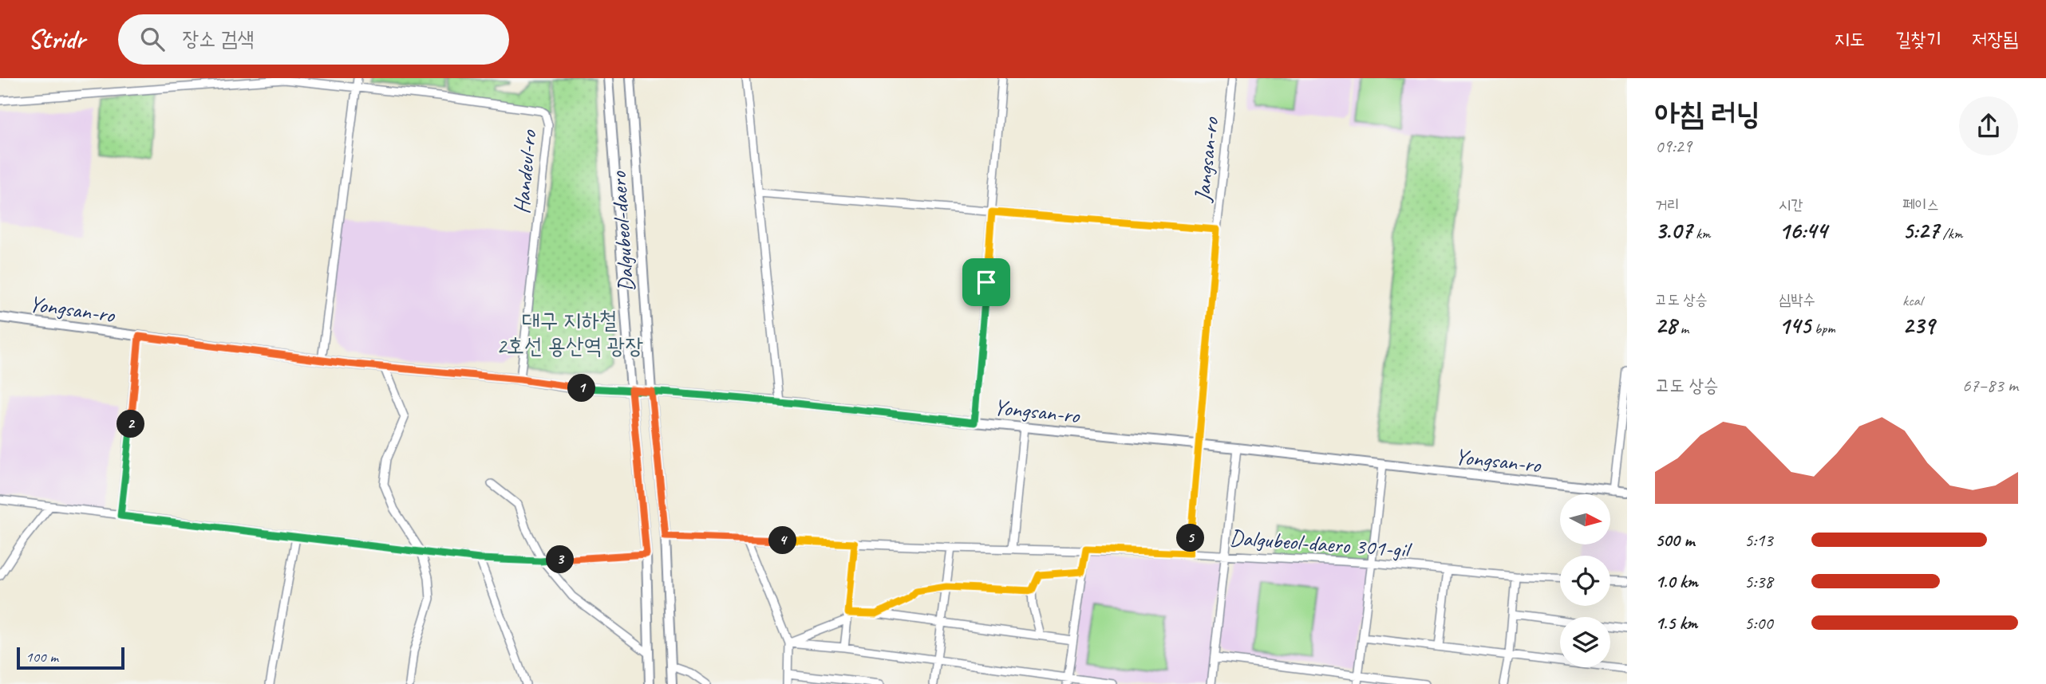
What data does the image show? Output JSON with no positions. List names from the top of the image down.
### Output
{
  "streets": {
    "main road": ["Dalgubeol-daero", "Yongsan-ro"],
    "street": ["Jangsan-ro", "Handeul-ro", "Dalgubeol-daero 301-gil"]
  },
  "crossings": [
    ["Jangsan-ro", "Yongsan-ro"],
    ["Handeul-ro", "Yongsan-ro"],
    ["Dalgubeol-daero", "Yongsan-ro"],
    ["Dalgubeol-daero", "Dalgubeol-daero 301-gil"]
  ],
  "parks": ["대구 지하철 2호선 용산역 광장"],
  "scale_bar": "100 m",
  "north": "right",
  "page": {
    "header": "Stridr",
    "search": "장소 검색",
    "nav": ["지도", "길찾기", "저장됨"],
    "heading": ["아침 러닝", "09:29"],
    "stats": [
      ["거리", "3.07 km"],
      ["시간", "16:44"],
      ["페이스", "5:27 /km"],
      ["고도 상승", "28 m"],
      ["심박수", "145 bpm"],
      ["kcal", "239"]
    ],
    "chart": ["고도 상승", "67–83 m"],
    "pins": [
      "1",
      "2",
      "5",
      "4",
      "3"
    ],
    "list": [
      {
        "name": "500 m",
        "note": "5:13"
      },
      {
        "name": "1.0 km",
        "note": "5:38"
      },
      {
        "name": "1.5 km",
        "note": "5:00"
      }
    ],
    "scale": "100 m"
  }
}
